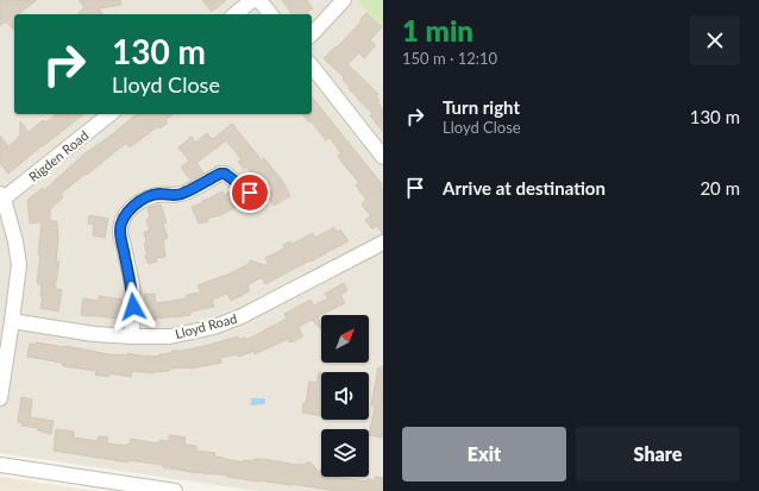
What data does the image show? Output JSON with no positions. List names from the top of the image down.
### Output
{
  "streets": {
    "street": ["Rigden Road", "Lloyd Road"]
  },
  "north": "top right",
  "page": {
    "heading": ["1 min", "150 m · 12:10"],
    "turn": ["130 m", "Lloyd Close"],
    "list": [
      {
        "name": "Turn right",
        "note": "Lloyd Close",
        "value": "130 m"
      },
      {
        "name": "Arrive at destination",
        "value": "20 m"
      }
    ],
    "buttons": ["Exit", "Share"]
  }
}
